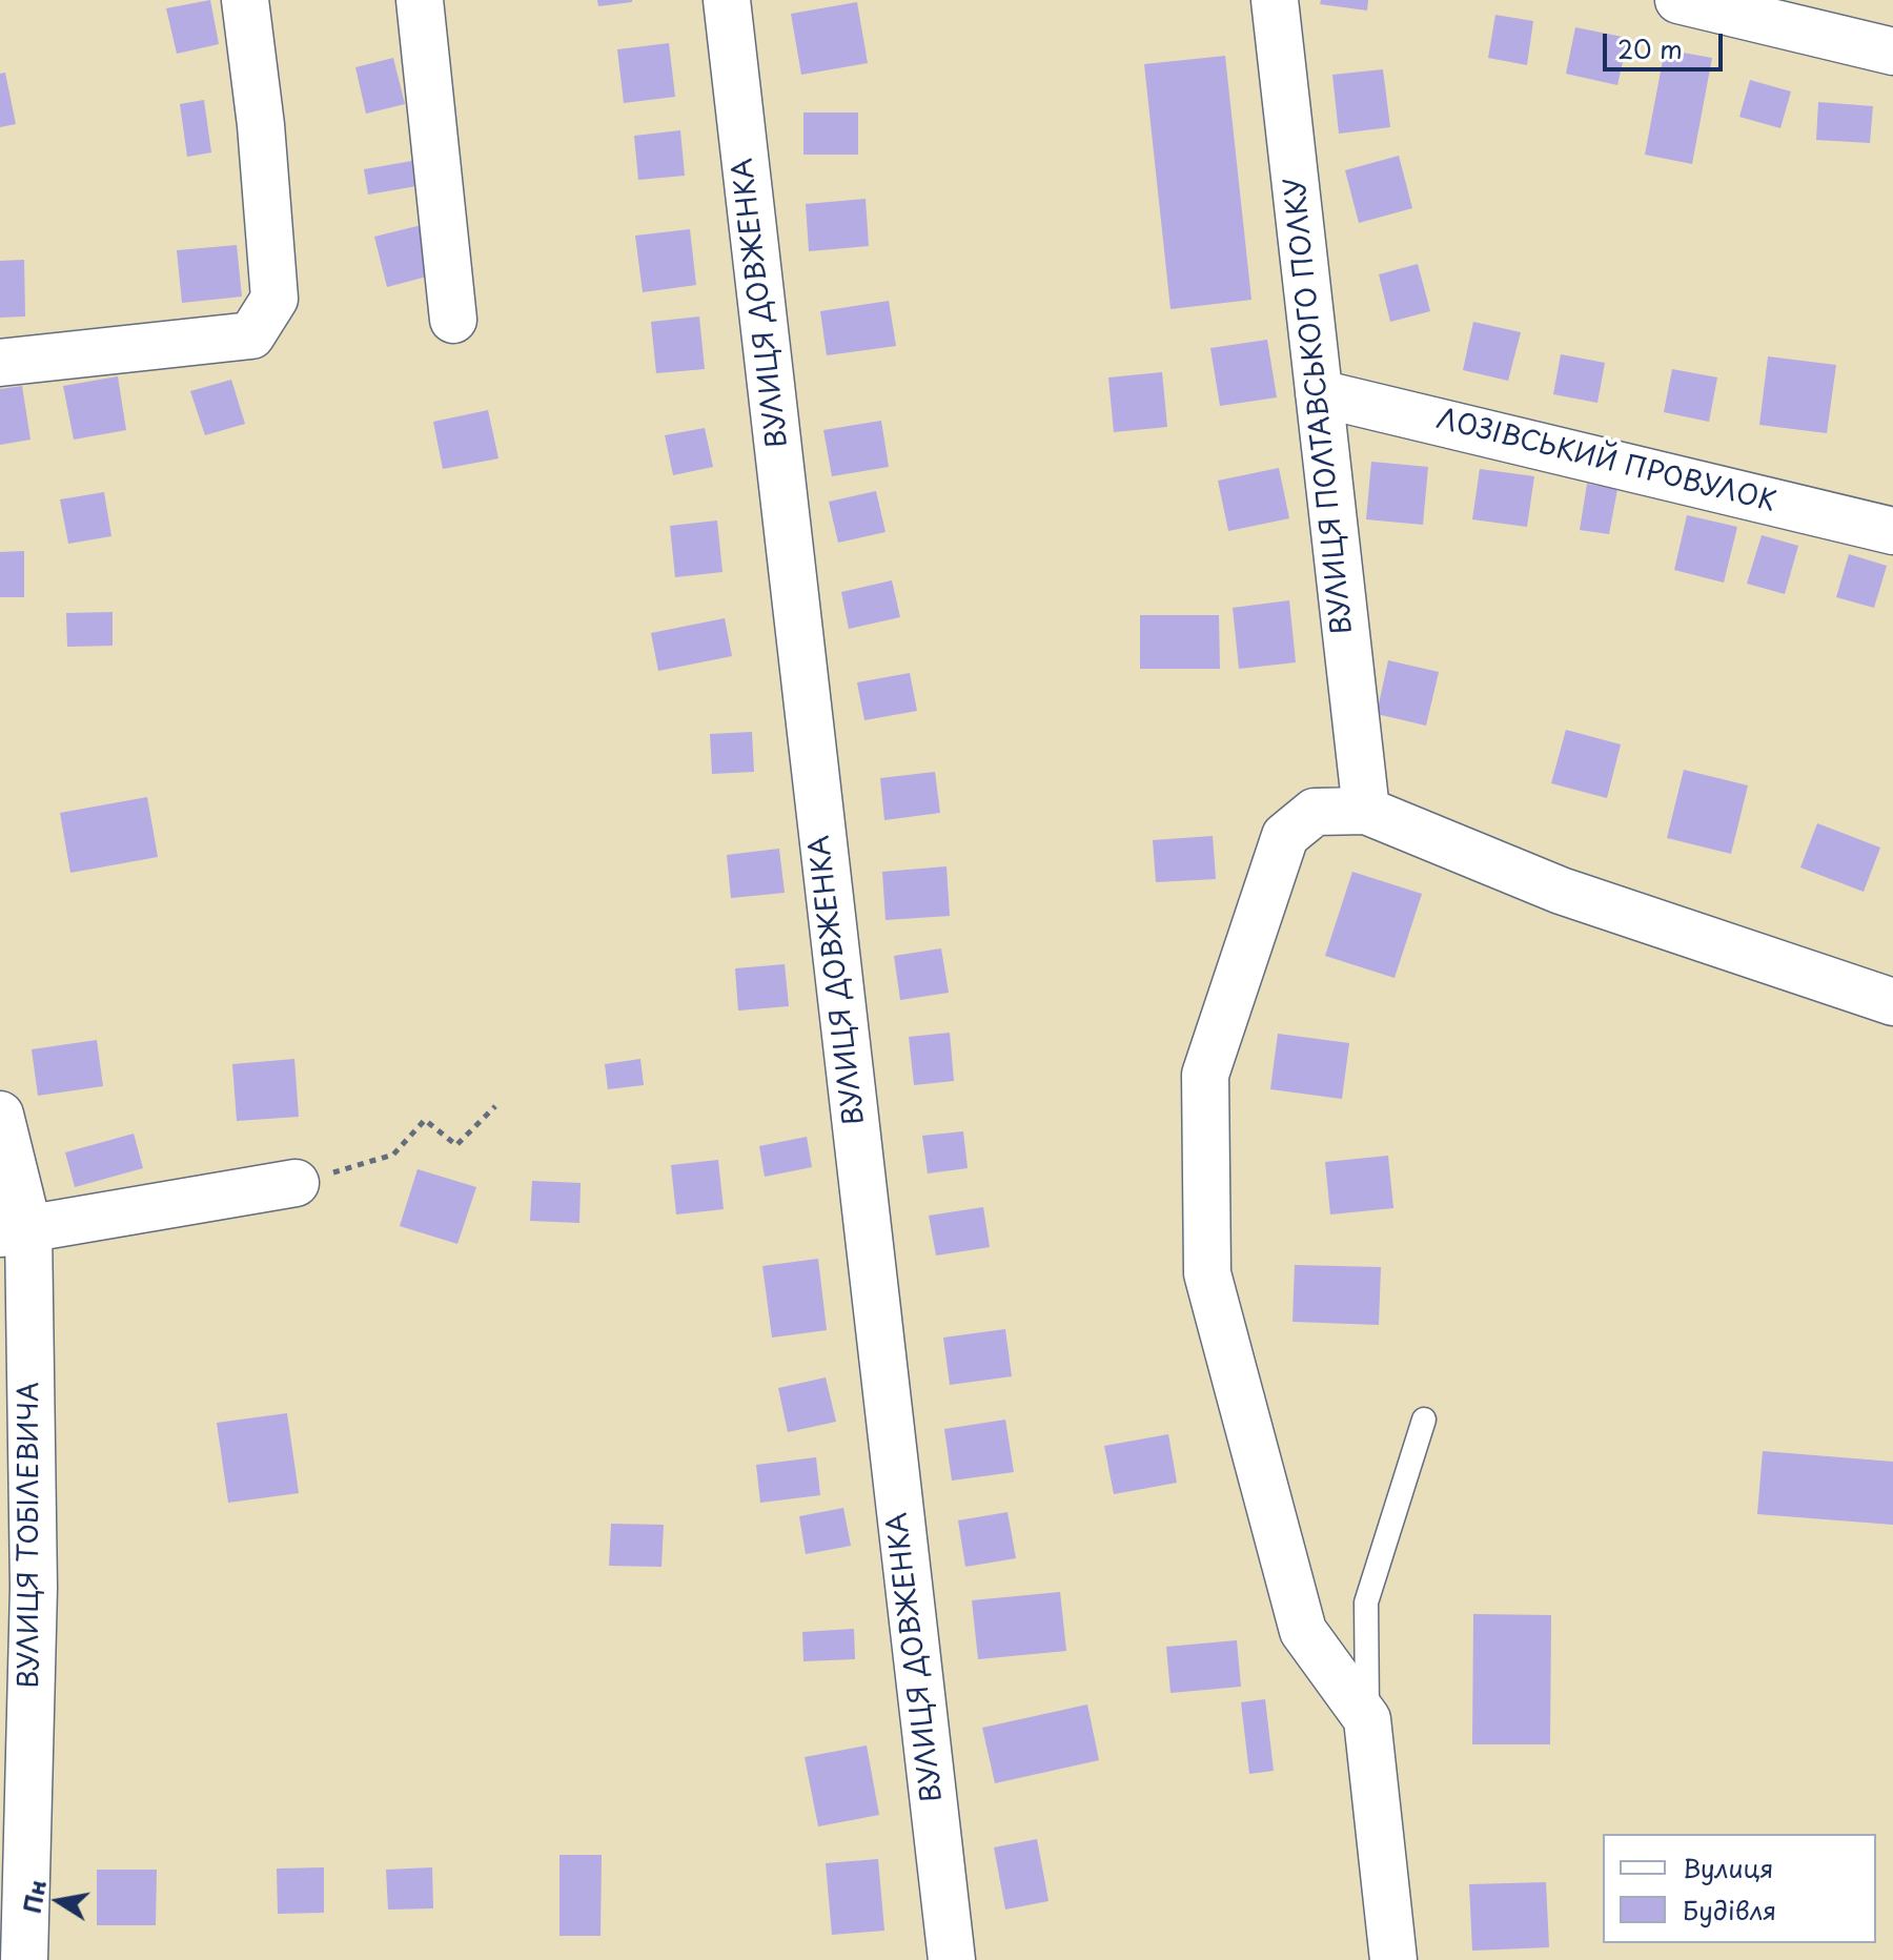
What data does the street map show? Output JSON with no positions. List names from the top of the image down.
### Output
{
  "streets": {
    "street": [
      "ВУЛИЦЯ ДОВЖЕНКА",
      "ВУЛИЦЯ ПОЛТАВСЬКОГО ПОЛКУ",
      "ЛОЗІВСЬКИЙ ПРОВУЛОК",
      "ВУЛИЦЯ ТОБІЛЕВИЧА"
    ]
  },
  "crossings": [
    ["ВУЛИЦЯ ПОЛТАВСЬКОГО ПОЛКУ", "ЛОЗІВСЬКИЙ ПРОВУЛОК"]
  ],
  "legend": ["Вулиця", "Будівля"],
  "scale_bar": "20 m",
  "north": "left"
}
